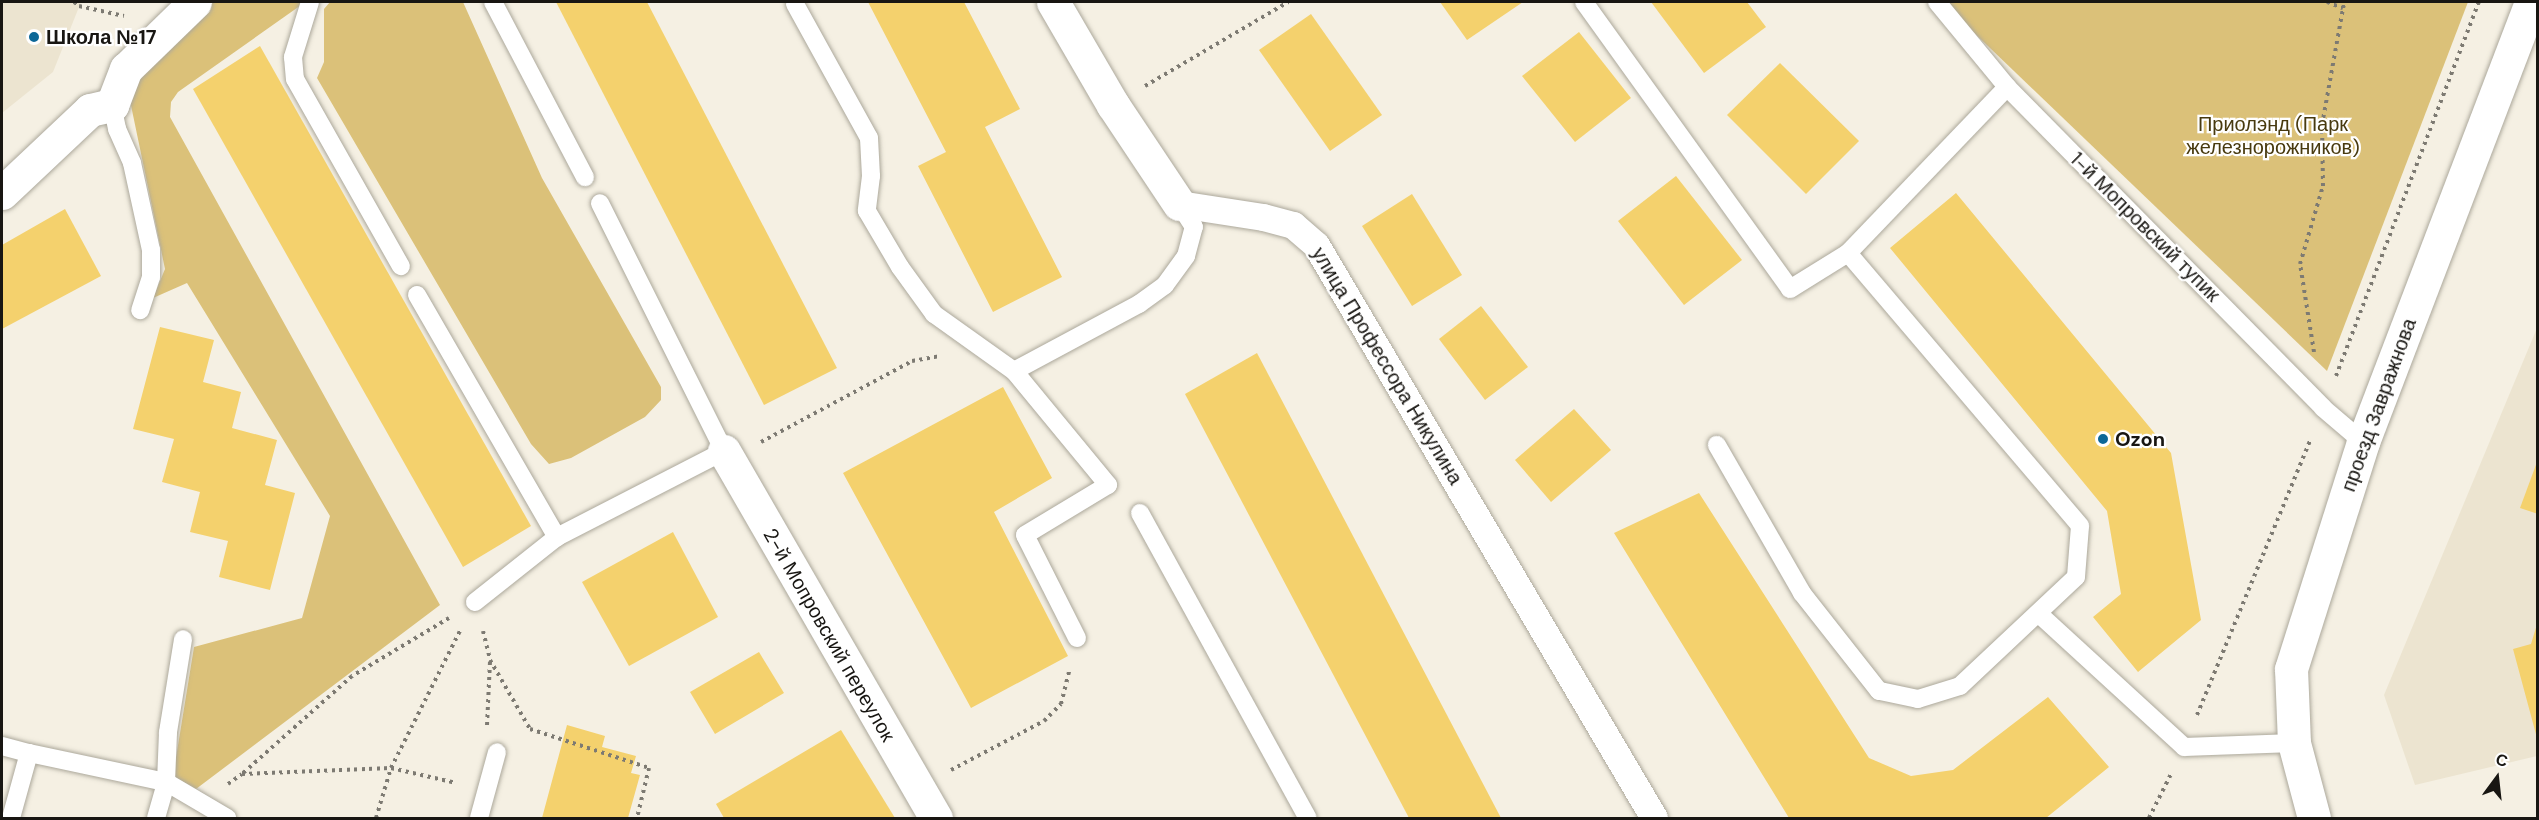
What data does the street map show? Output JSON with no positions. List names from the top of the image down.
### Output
{
  "streets": {
    "street": ["улица Профессора Никулина", "проезд Завражнова", "2-й Мопровский переулок"],
    "lane": ["1-й Мопровский тупик"]
  },
  "crossings": [
    ["1-й Мопровский тупик", "проезд Завражнова"]
  ],
  "parks": ["Приолэнд (Парк железнорожников)"],
  "places": ["Школа №17", "Ozon"],
  "north": "top"
}
